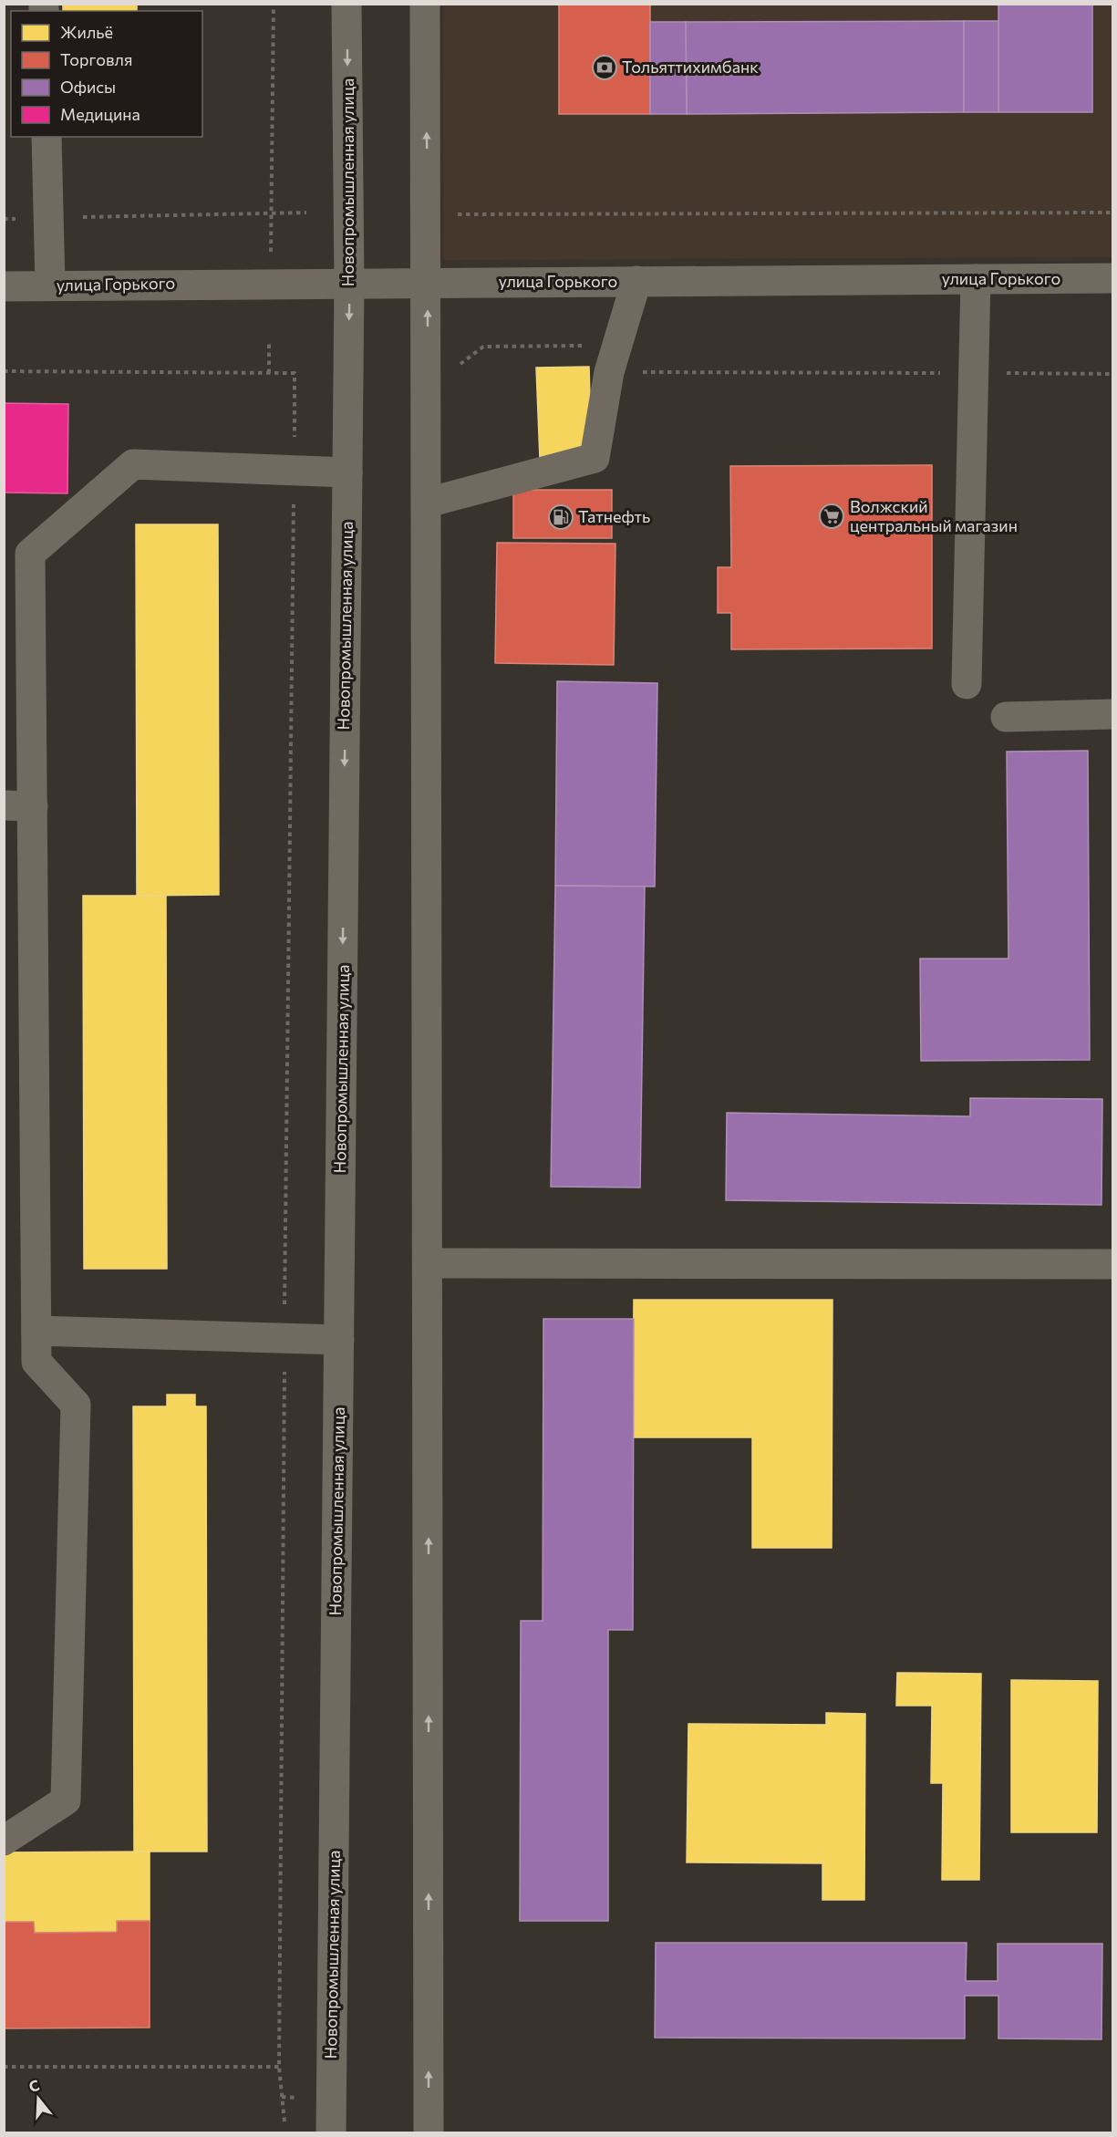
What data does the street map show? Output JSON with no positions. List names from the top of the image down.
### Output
{
  "streets": {
    "main road": ["Новопромышленная улица", "улица Горького"]
  },
  "crossings": [
    ["Новопромышленная улица", "улица Горького"]
  ],
  "places": {
    "bank": ["Тольяттихимбанк"],
    "supermarket": ["Волжский центральный магазин"],
    "fuel station": ["Татнефть"]
  },
  "legend": [
    "Жильё",
    "Торговля",
    "Офисы",
    "Медицина"
  ],
  "north": "top"
}
